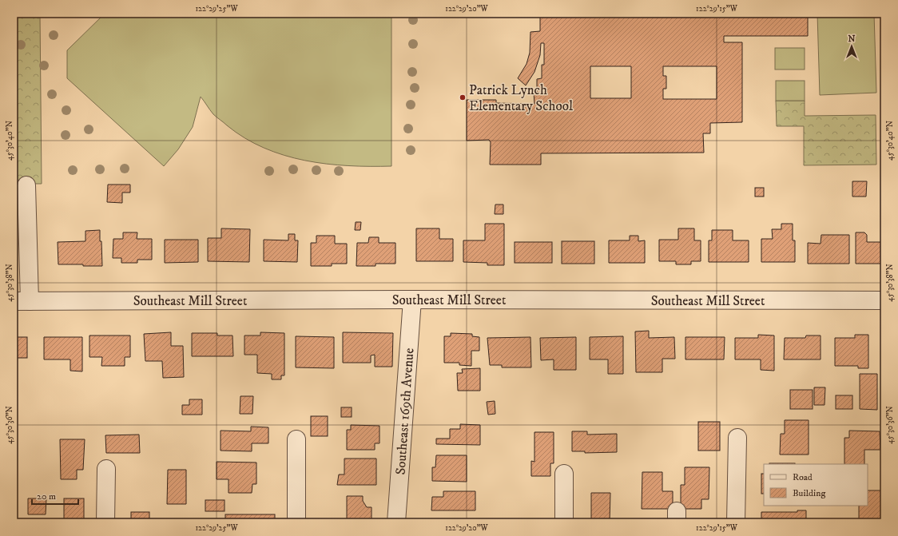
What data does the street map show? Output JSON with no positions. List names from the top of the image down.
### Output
{
  "streets": {
    "street": ["Southeast Mill Street", "Southeast 169th Avenue"]
  },
  "crossings": [
    ["Southeast Mill Street", "Southeast 169th Avenue"]
  ],
  "places": ["Patrick Lynch Elementary School"],
  "legend": ["Road", "Building"],
  "scale_bar": "20 m",
  "north": "top",
  "coordinates": [
    "122°29'25\"W",
    "122°29'20\"W",
    "122°29'15\"W",
    "45°30'40\"N",
    "45°30'38\"N",
    "45°30'36\"N"
  ]
}
